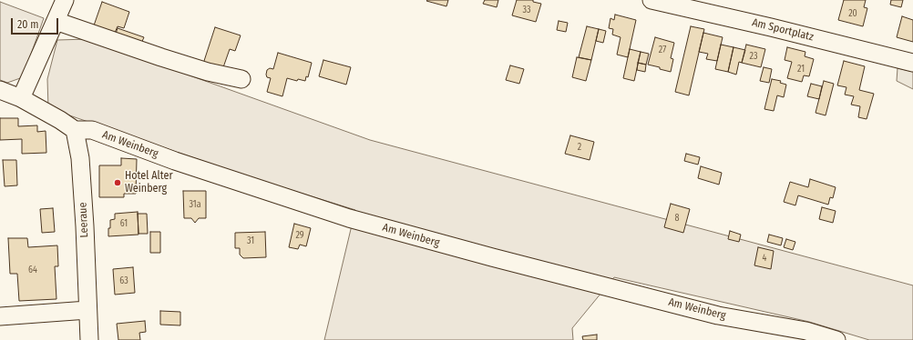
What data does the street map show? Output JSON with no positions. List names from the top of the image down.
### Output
{
  "streets": {
    "street": ["Am Sportplatz", "Am Weinberg", "Leeraue"]
  },
  "crossings": [
    ["Am Weinberg", "Leeraue"]
  ],
  "places": ["Hotel Alter Weinberg"],
  "house_numbers": [
    "33",
    "20",
    "27",
    "23",
    "21",
    "2",
    "31a",
    "8",
    "61",
    "29",
    "31",
    "4",
    "64",
    "63"
  ],
  "scale_bar": "20 m"
}
